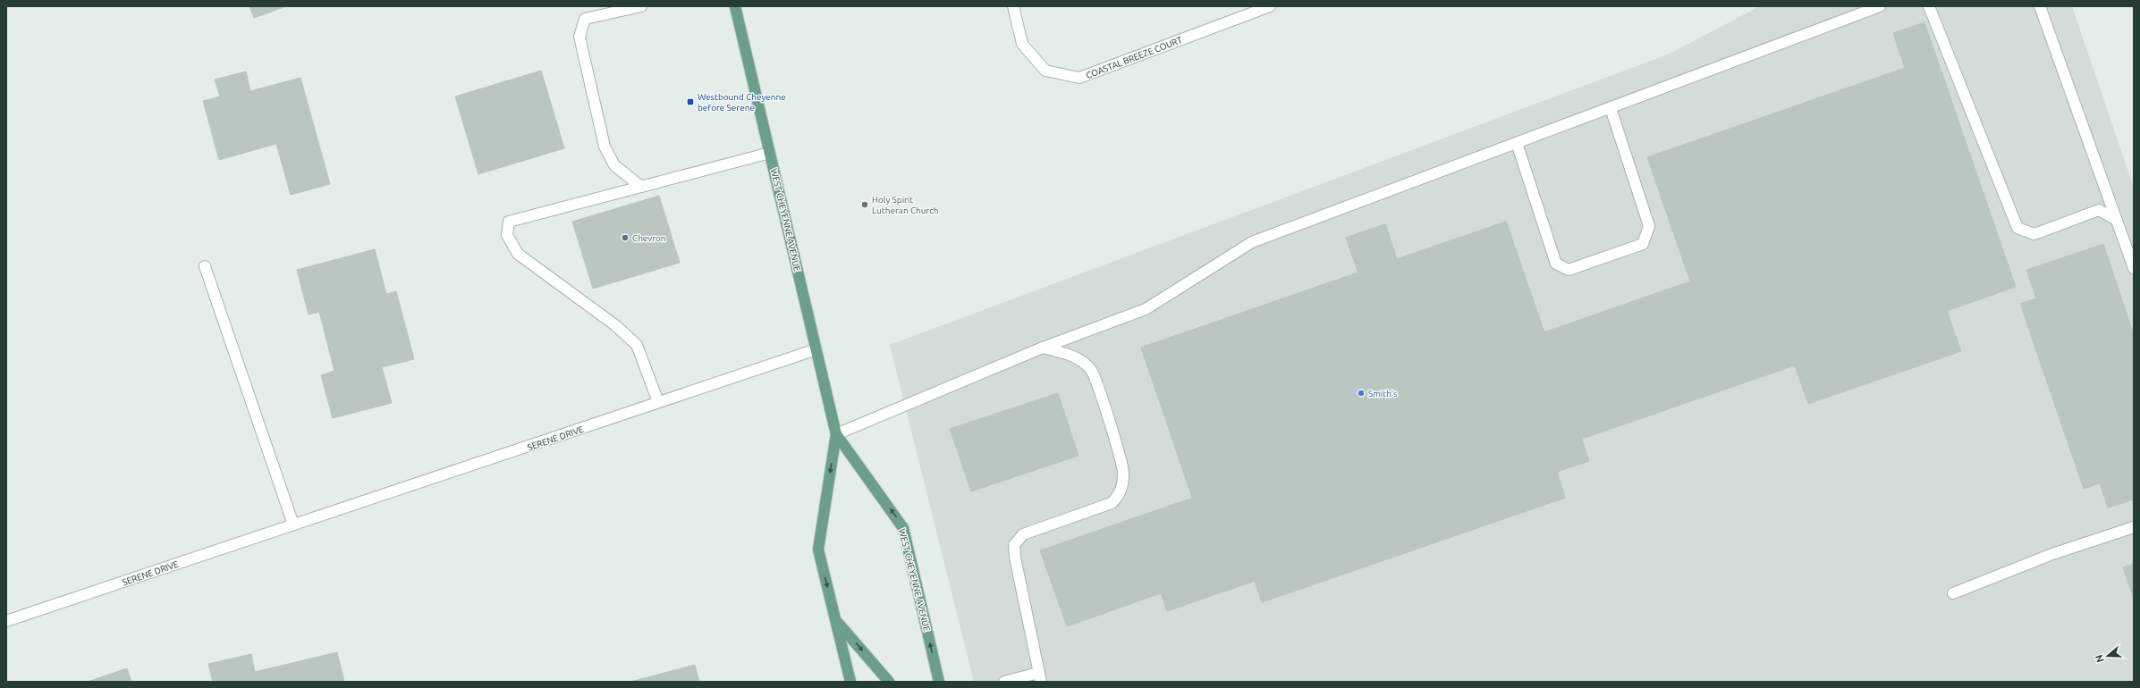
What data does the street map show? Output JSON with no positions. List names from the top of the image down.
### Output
{
  "streets": {
    "main road": ["WEST CHEYENNE AVENUE"],
    "street": ["COASTAL BREEZE COURT", "SERENE DRIVE"]
  },
  "crossings": [
    ["WEST CHEYENNE AVENUE", "SERENE DRIVE"]
  ],
  "places": {
    "transit": ["Westbound Cheyenne before Serene"],
    "other": ["Holy Spirit Lutheran Church", "Chevron", "Smith's"]
  },
  "north": "left"
}
